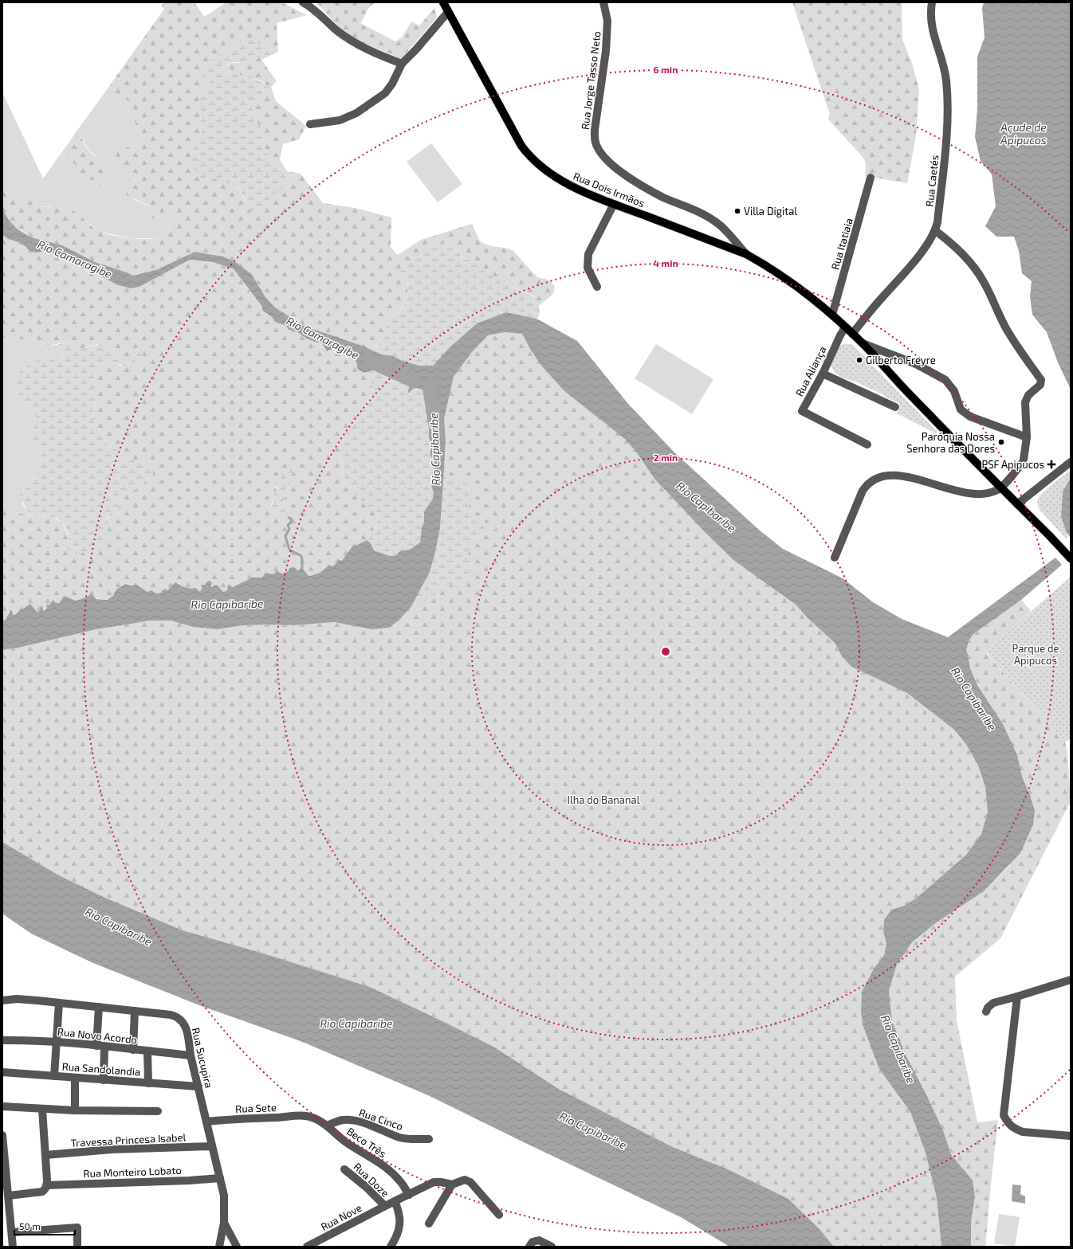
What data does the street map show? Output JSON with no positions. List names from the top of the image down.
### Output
{
  "streets": {
    "main road": ["Rua Dois Irmãos"],
    "street": [
      "Rua Jorge Tasso Neto",
      "Rua Caetés",
      "Rua Itatiaia",
      "Rua Aliança",
      "Rua Novo Acordo",
      "Rua Sucupira",
      "Rua Sandolandia",
      "Rua Sete",
      "Rua Cinco",
      "Travessa Princesa Isabel",
      "Beco Três",
      "Rua Monteiro Lobato",
      "Rua Doze",
      "Rua Nove"
    ]
  },
  "crossings": [
    ["Rua Jorge Tasso Neto", "Rua Dois Irmãos"],
    ["Rua Caetés", "Rua Dois Irmãos"],
    ["Rua Dois Irmãos", "Rua Itatiaia"],
    ["Rua Dois Irmãos", "Rua Aliança"],
    ["Rua Novo Acordo", "Rua Sucupira"],
    ["Rua Sucupira", "Rua Sandolandia"],
    ["Rua Sucupira", "Rua Sete"],
    ["Rua Sucupira", "Travessa Princesa Isabel"],
    ["Rua Sucupira", "Rua Monteiro Lobato"],
    ["Rua Sete", "Beco Três"],
    ["Rua Cinco", "Beco Três"],
    ["Beco Três", "Rua Nove"],
    ["Rua Doze", "Rua Nove"]
  ],
  "water": ["Açude de Apipucos", "Rio Camaragibe", "Rio Capibaribe"],
  "parks": ["Parque de Apipucos", "Ilha do Bananal"],
  "places": {
    "other": ["Villa Digital", "Gilberto Freyre", "Paróquia Nossa Senhora das Dores"],
    "health": ["PSF Apipucos"]
  },
  "scale_bar": "50 m",
  "rings": ["6 min", "4 min", "2 min"]
}
